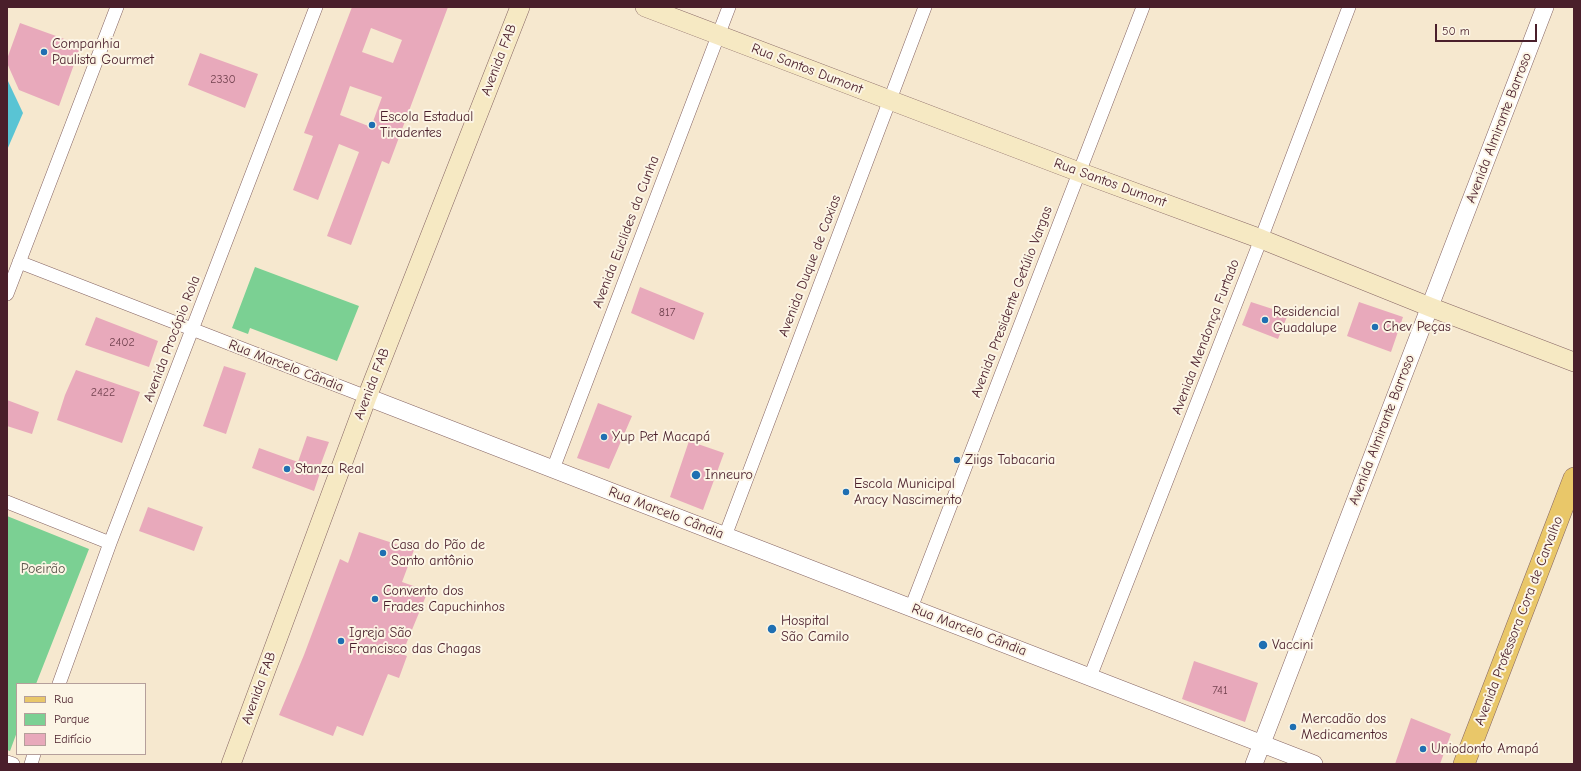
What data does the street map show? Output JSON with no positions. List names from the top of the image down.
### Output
{
  "streets": {
    "main road": ["Avenida FAB", "Rua Santos Dumont", "Avenida Professora Cora de Carvalho"],
    "street": [
      "Avenida Almirante Barroso",
      "Avenida Euclides da Cunha",
      "Avenida Duque de Caxias",
      "Avenida Presidente Getúlio Vargas",
      "Avenida Mendonça Furtado",
      "Avenida Procópio Rola",
      "Rua Marcelo Cândia"
    ]
  },
  "crossings": [
    ["Avenida FAB", "Rua Marcelo Cândia"],
    ["Rua Santos Dumont", "Avenida Almirante Barroso"],
    ["Rua Santos Dumont", "Avenida Euclides da Cunha"],
    ["Rua Santos Dumont", "Avenida Duque de Caxias"],
    ["Rua Santos Dumont", "Avenida Presidente Getúlio Vargas"],
    ["Rua Santos Dumont", "Avenida Mendonça Furtado"],
    ["Avenida Almirante Barroso", "Rua Marcelo Cândia"],
    ["Avenida Euclides da Cunha", "Rua Marcelo Cândia"],
    ["Avenida Duque de Caxias", "Rua Marcelo Cândia"],
    ["Avenida Presidente Getúlio Vargas", "Rua Marcelo Cândia"],
    ["Avenida Mendonça Furtado", "Rua Marcelo Cândia"],
    ["Avenida Procópio Rola", "Rua Marcelo Cândia"]
  ],
  "parks": ["Poeirão"],
  "places": [
    "Companhia Paulista Gourmet",
    "Escola Estadual Tiradentes",
    "Residencial Guadalupe",
    "Chev Peças",
    "Yup Pet Macapá",
    "Ziigs Tabacaria",
    "Stanza Real",
    "Inneuro",
    "Escola Municipal Aracy Nascimento",
    "Casa do Pão de Santo antônio",
    "Convento dos Frades Capuchinhos",
    "Hospital São Camilo",
    "Igreja São Francisco das Chagas",
    "Vaccini",
    "Mercadão dos Medicamentos",
    "Uniodonto Amapá"
  ],
  "house_numbers": [
    "2330",
    "817",
    "2402",
    "2422",
    "741"
  ],
  "legend": ["Rua", "Parque", "Edifício"],
  "scale_bar": "50 m"
}
